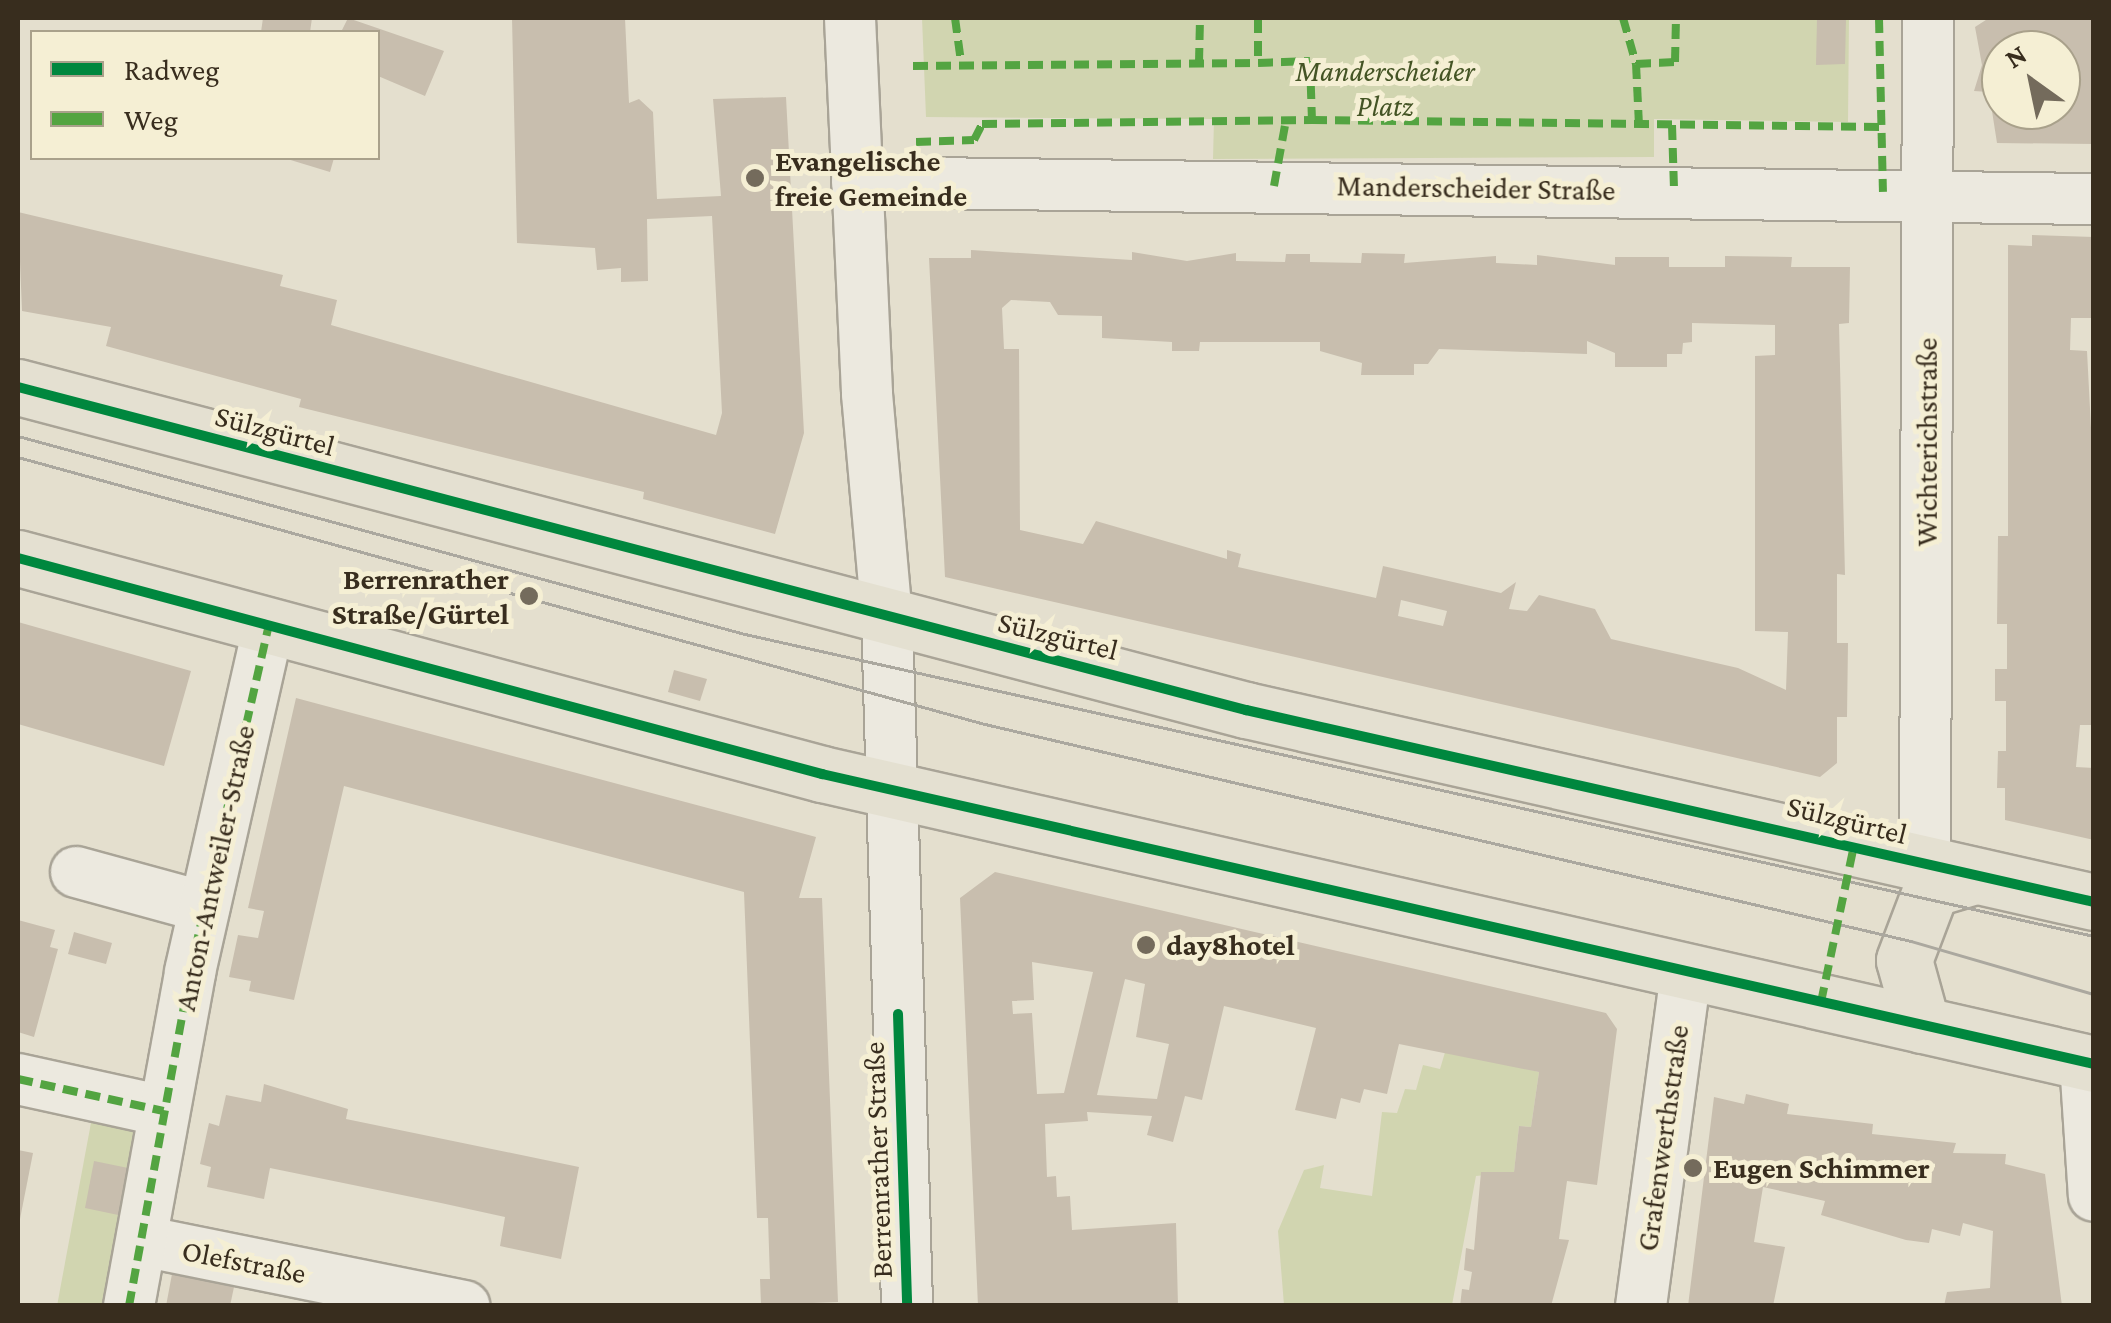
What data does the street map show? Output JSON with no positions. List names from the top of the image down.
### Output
{
  "streets": {
    "main road": ["Sülzgürtel"],
    "street": [
      "Manderscheider Straße",
      "Wichterichstraße",
      "Anton-Antweiler-Straße",
      "Grafenwerthstraße",
      "Berrenrather Straße",
      "Olefstraße"
    ]
  },
  "crossings": [
    ["Manderscheider Straße", "Wichterichstraße"],
    ["Manderscheider Straße", "Berrenrather Straße"],
    ["Sülzgürtel", "Wichterichstraße"],
    ["Sülzgürtel", "Berrenrather Straße"],
    ["Anton-Antweiler-Straße", "Olefstraße"]
  ],
  "parks": ["Manderscheider Platz"],
  "places": [
    "Evangelische freie Gemeinde",
    "Berrenrather Straße/Gürtel",
    "day8hotel",
    "Eugen Schimmer"
  ],
  "legend": ["Radweg", "Weg"],
  "north": "top left"
}
